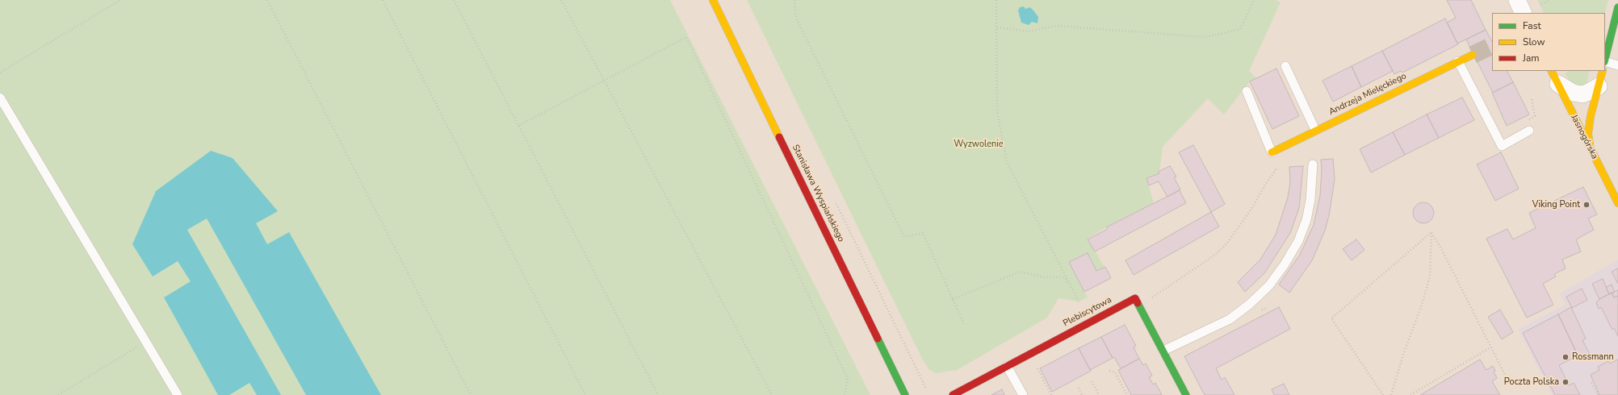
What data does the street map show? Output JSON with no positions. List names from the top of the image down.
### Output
{
  "streets": {
    "street": [
      "Andrzeja Mielęckiego",
      "Jasnogórska",
      "Stanisława Wyspiańskiego",
      "Plebiscytowa"
    ]
  },
  "parks": ["Wyzwolenie"],
  "places": ["Viking Point", "Rossmann", "Poczta Polska"],
  "legend": ["Fast", "Slow", "Jam"]
}
